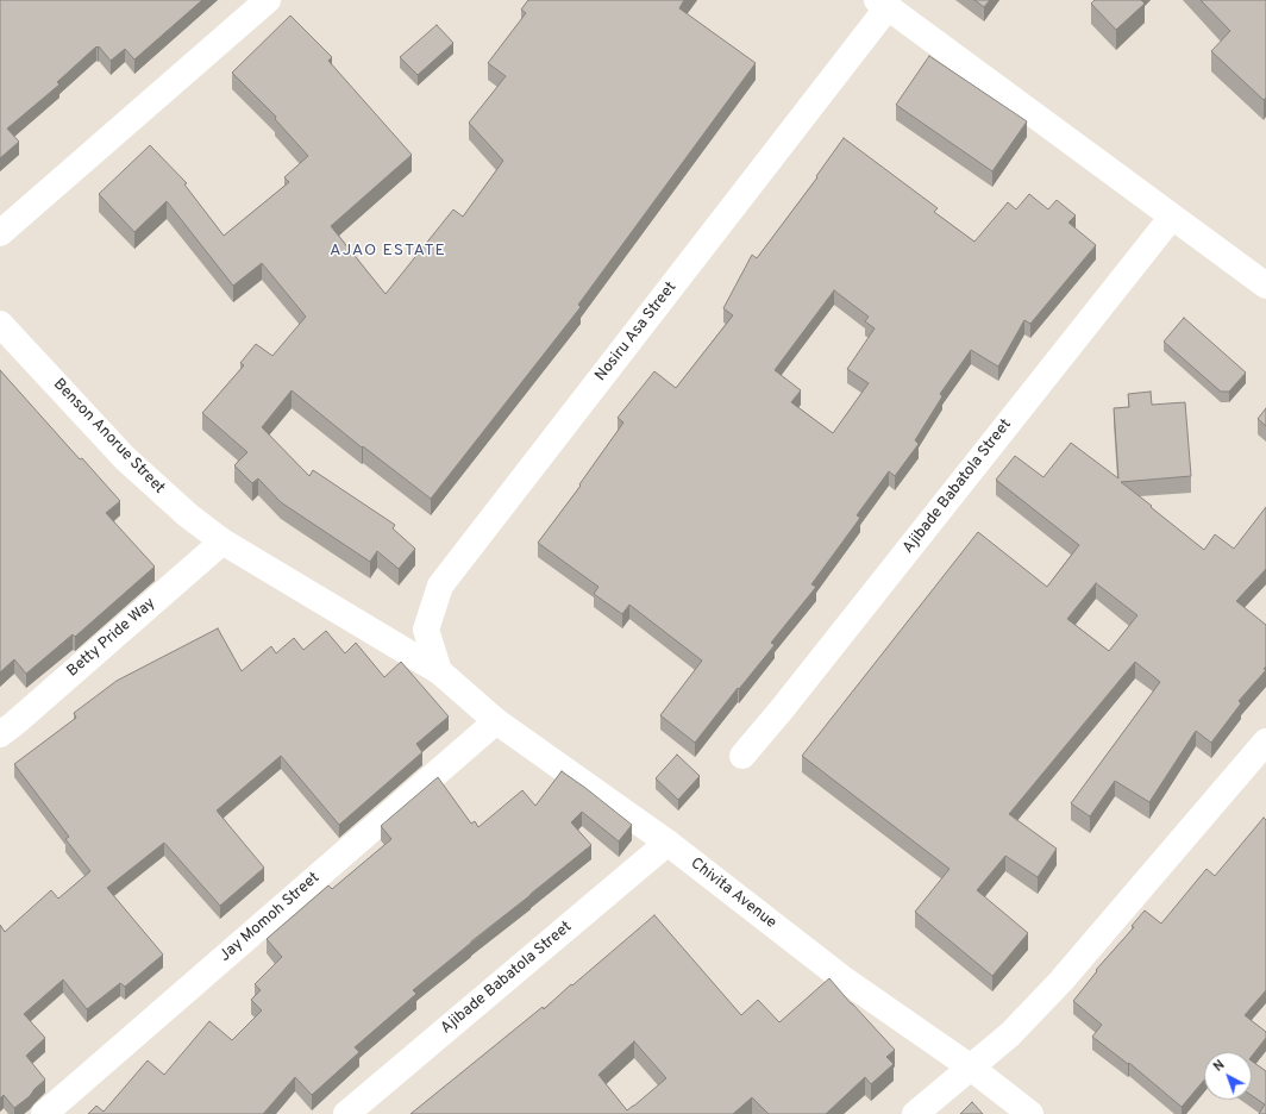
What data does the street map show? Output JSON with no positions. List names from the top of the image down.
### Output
{
  "streets": {
    "street": [
      "Nosiru Asa Street",
      "Benson Anorue Street",
      "Ajibade Babatola Street",
      "Betty Pride Way",
      "Chivita Avenue",
      "Jay Momoh Street"
    ]
  },
  "crossings": [
    ["Nosiru Asa Street", "Benson Anorue Street"],
    ["Nosiru Asa Street", "Chivita Avenue"],
    ["Benson Anorue Street", "Betty Pride Way"],
    ["Benson Anorue Street", "Chivita Avenue"],
    ["Ajibade Babatola Street", "Chivita Avenue"],
    ["Chivita Avenue", "Jay Momoh Street"]
  ],
  "districts": ["AJAO ESTATE"],
  "north": "top left"
}
